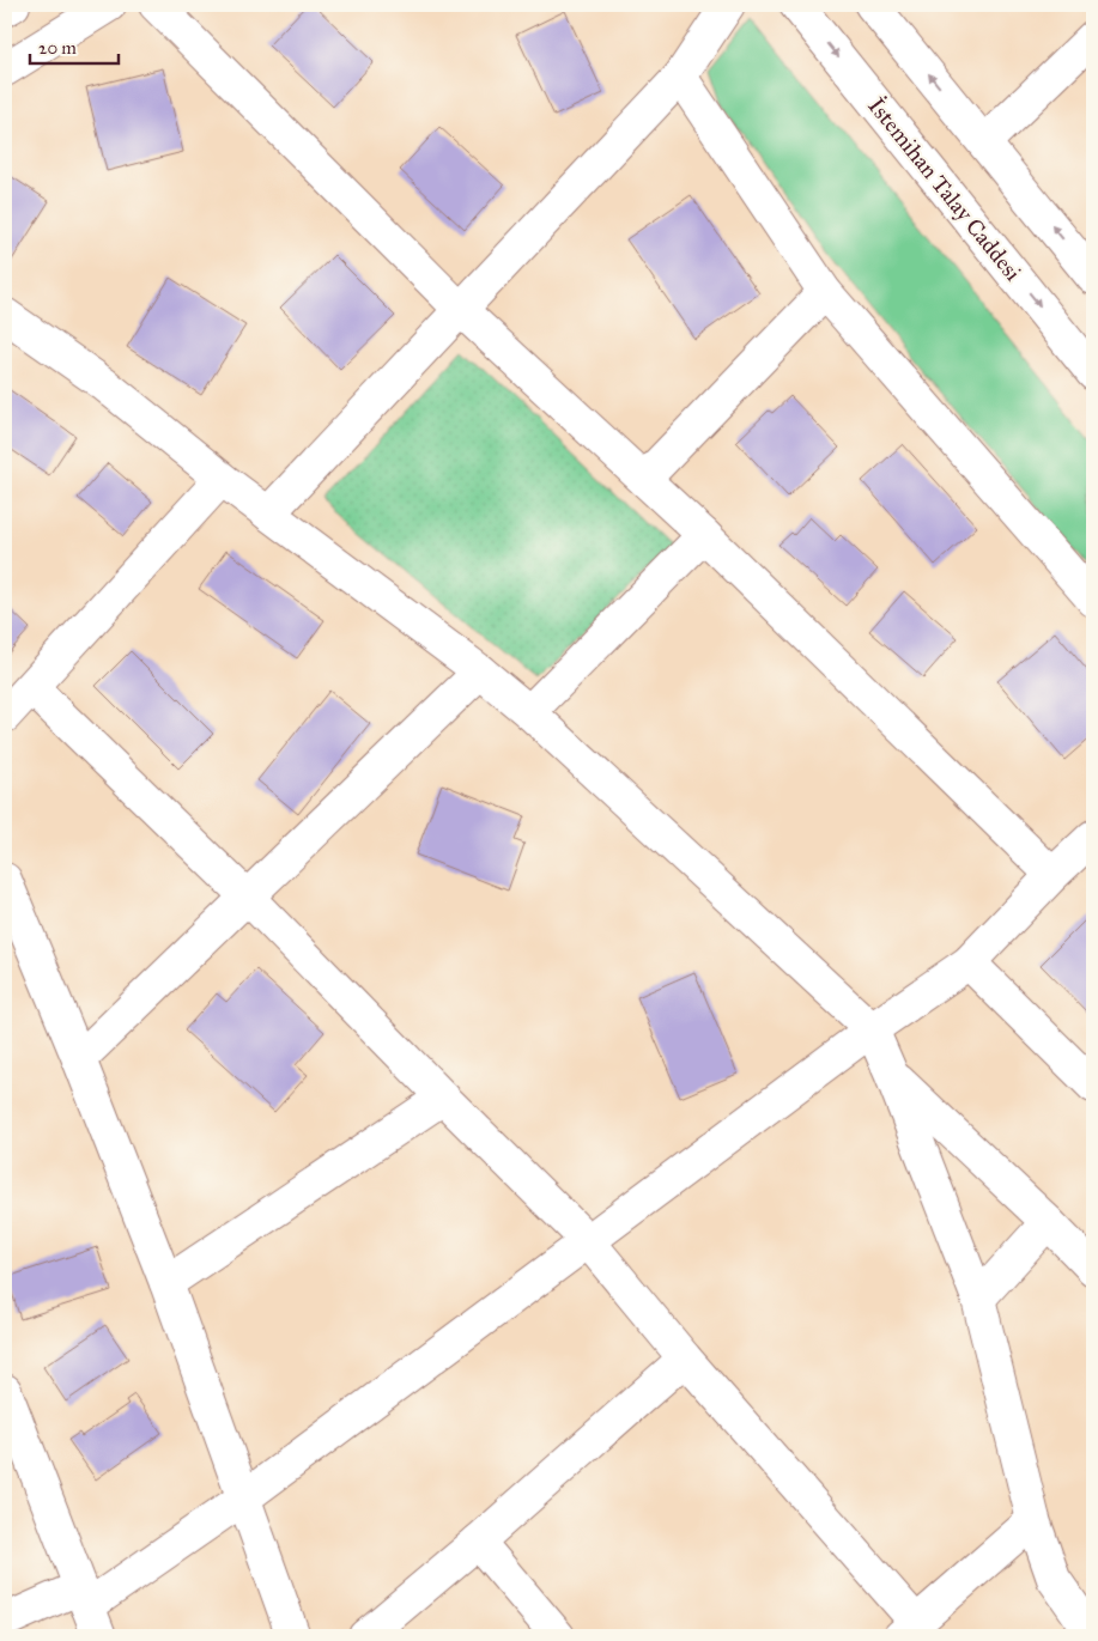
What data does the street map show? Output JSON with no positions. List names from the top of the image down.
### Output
{
  "streets": {
    "street": ["İstemihan Talay Caddesi"]
  },
  "scale_bar": "20 m"
}
